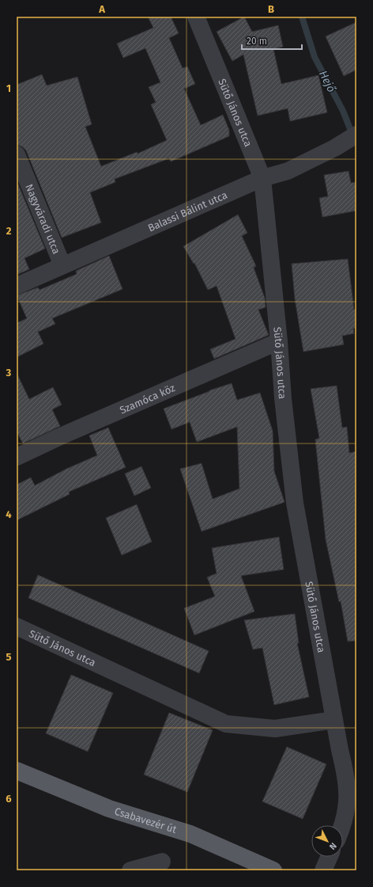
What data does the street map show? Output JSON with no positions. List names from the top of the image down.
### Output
{
  "streets": {
    "main road": ["Csabavezér út"],
    "street": [
      "Sütő János utca",
      "Balassi Bálint utca",
      "Nagyváradi utca",
      "Szamóca köz"
    ]
  },
  "crossings": [
    ["Sütő János utca", "Balassi Bálint utca"],
    ["Sütő János utca", "Szamóca köz"],
    ["Balassi Bálint utca", "Nagyváradi utca"]
  ],
  "water": ["Hejő"],
  "scale_bar": "20 m",
  "north": "bottom right",
  "grid": {
    "columns": ["A", "B"],
    "rows": [
      "1",
      "2",
      "3",
      "4",
      "5",
      "6"
    ]
  }
}
